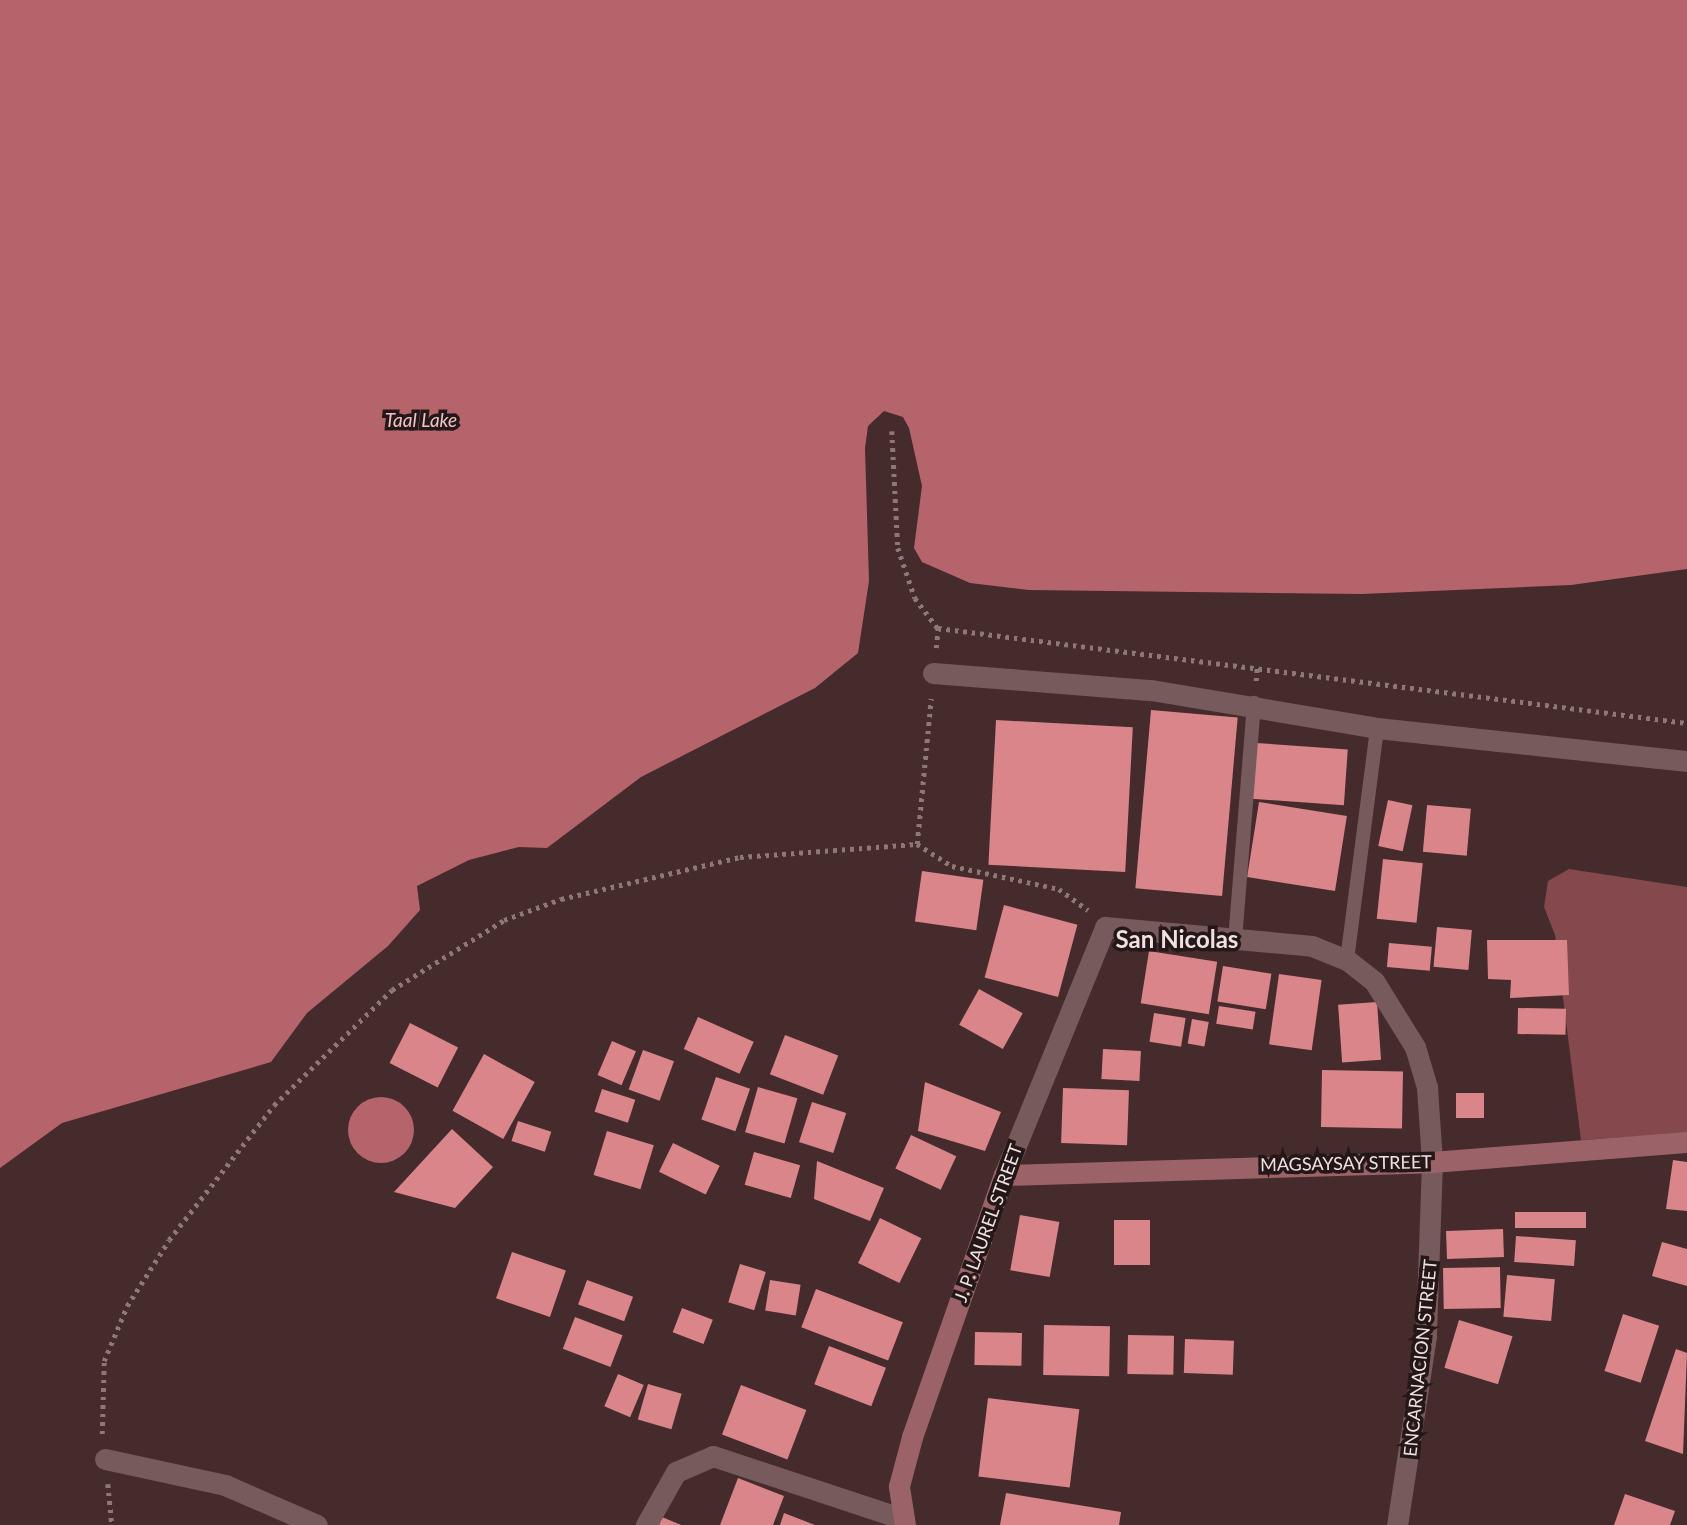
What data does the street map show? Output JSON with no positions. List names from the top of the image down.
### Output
{
  "streets": {
    "main road": ["MAGSAYSAY STREET", "J. P. LAUREL STREET"],
    "street": ["ENCARNACION STREET"]
  },
  "crossings": [
    ["MAGSAYSAY STREET", "J. P. LAUREL STREET"],
    ["MAGSAYSAY STREET", "ENCARNACION STREET"],
    ["J. P. LAUREL STREET", "ENCARNACION STREET"]
  ],
  "districts": ["San Nicolas"],
  "water": ["Taal Lake"]
}
